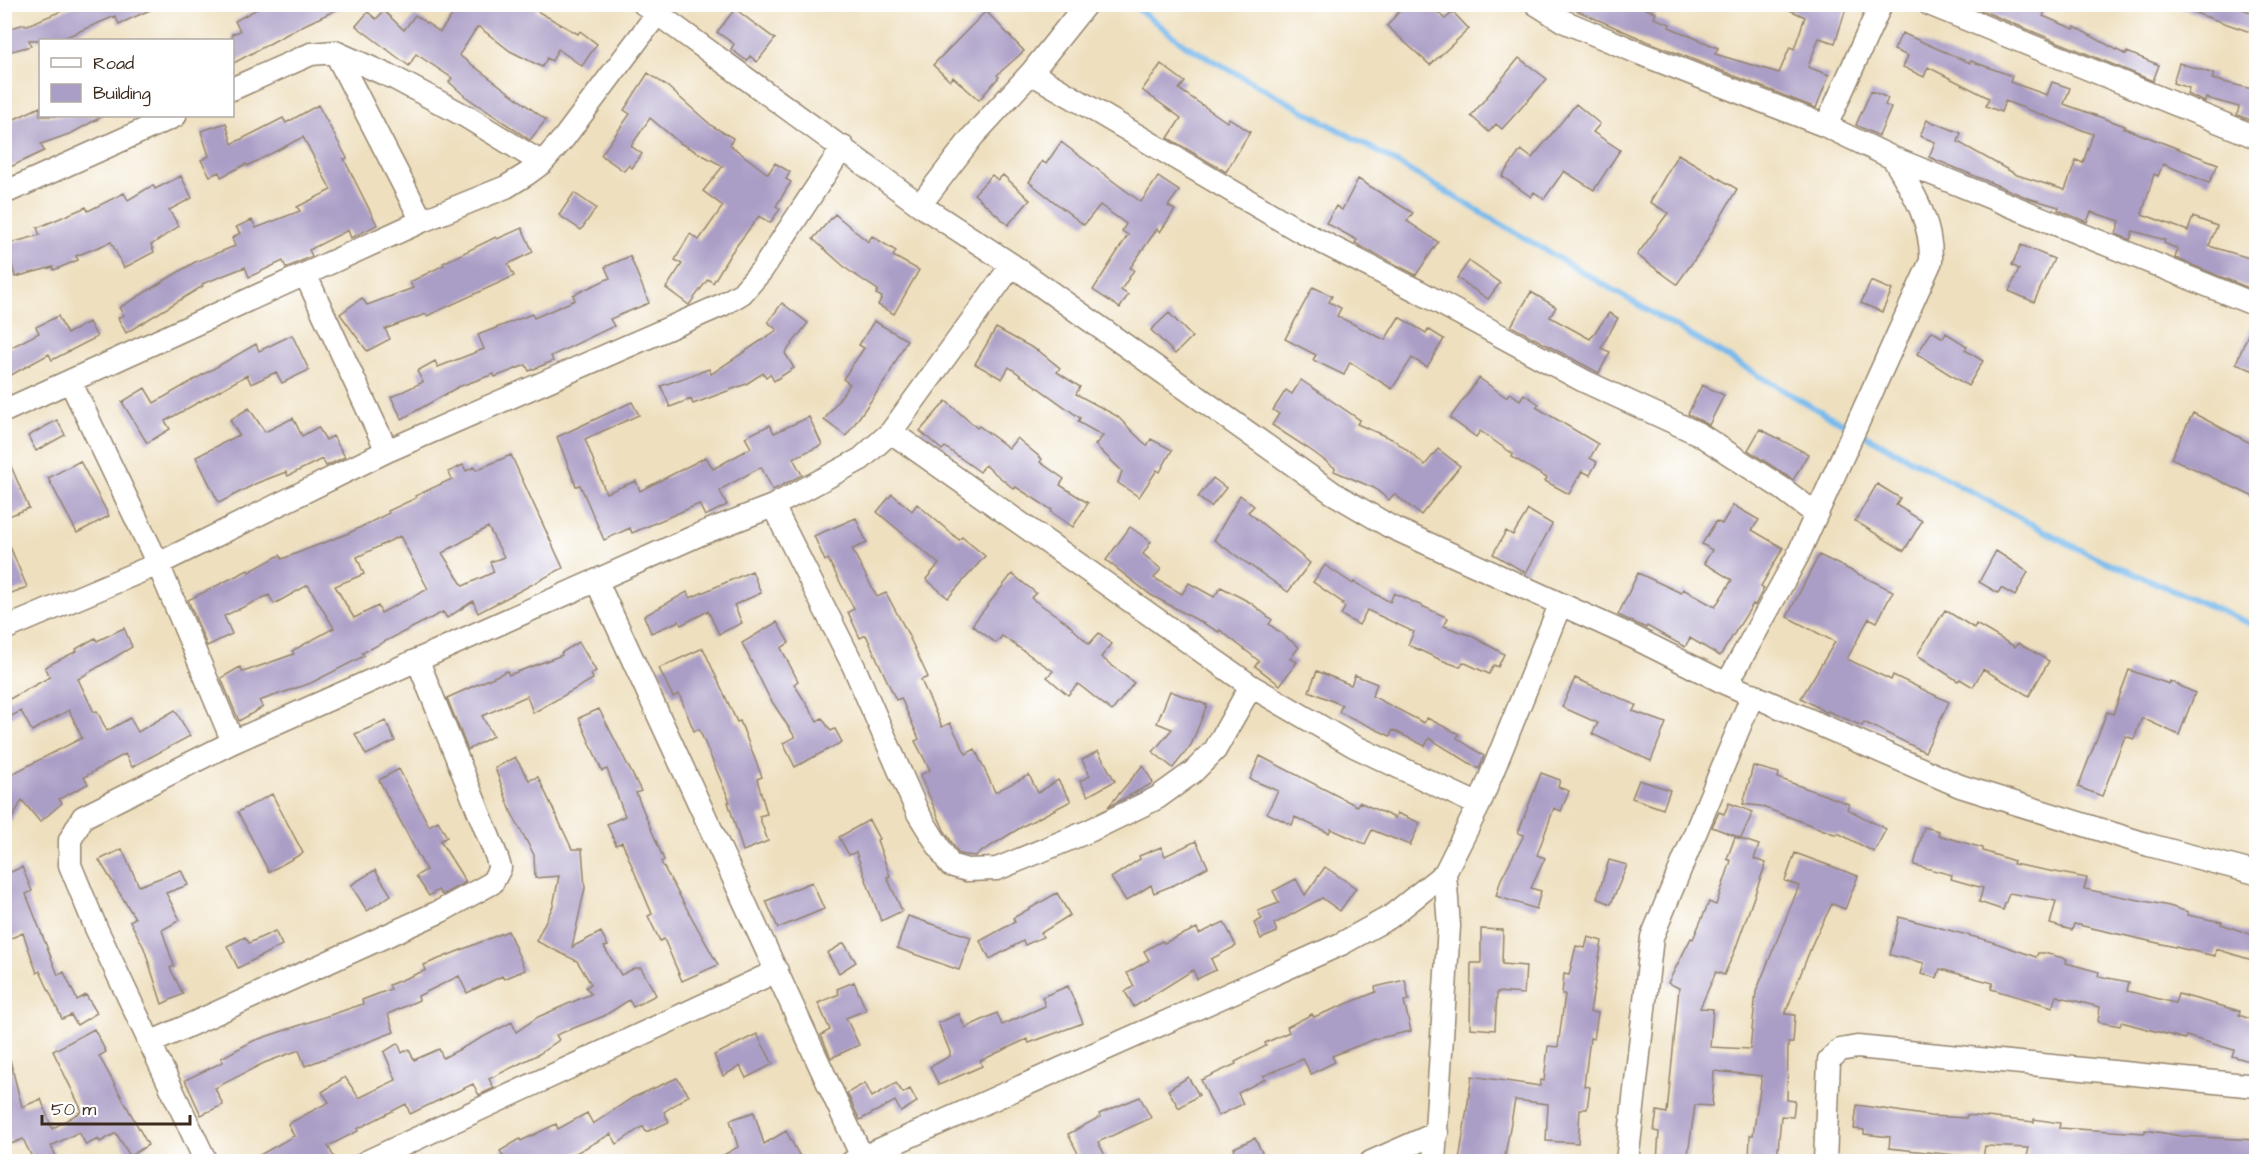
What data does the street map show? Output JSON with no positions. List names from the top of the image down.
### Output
{
  "legend": ["Road", "Building"],
  "scale_bar": "50 m"
}
